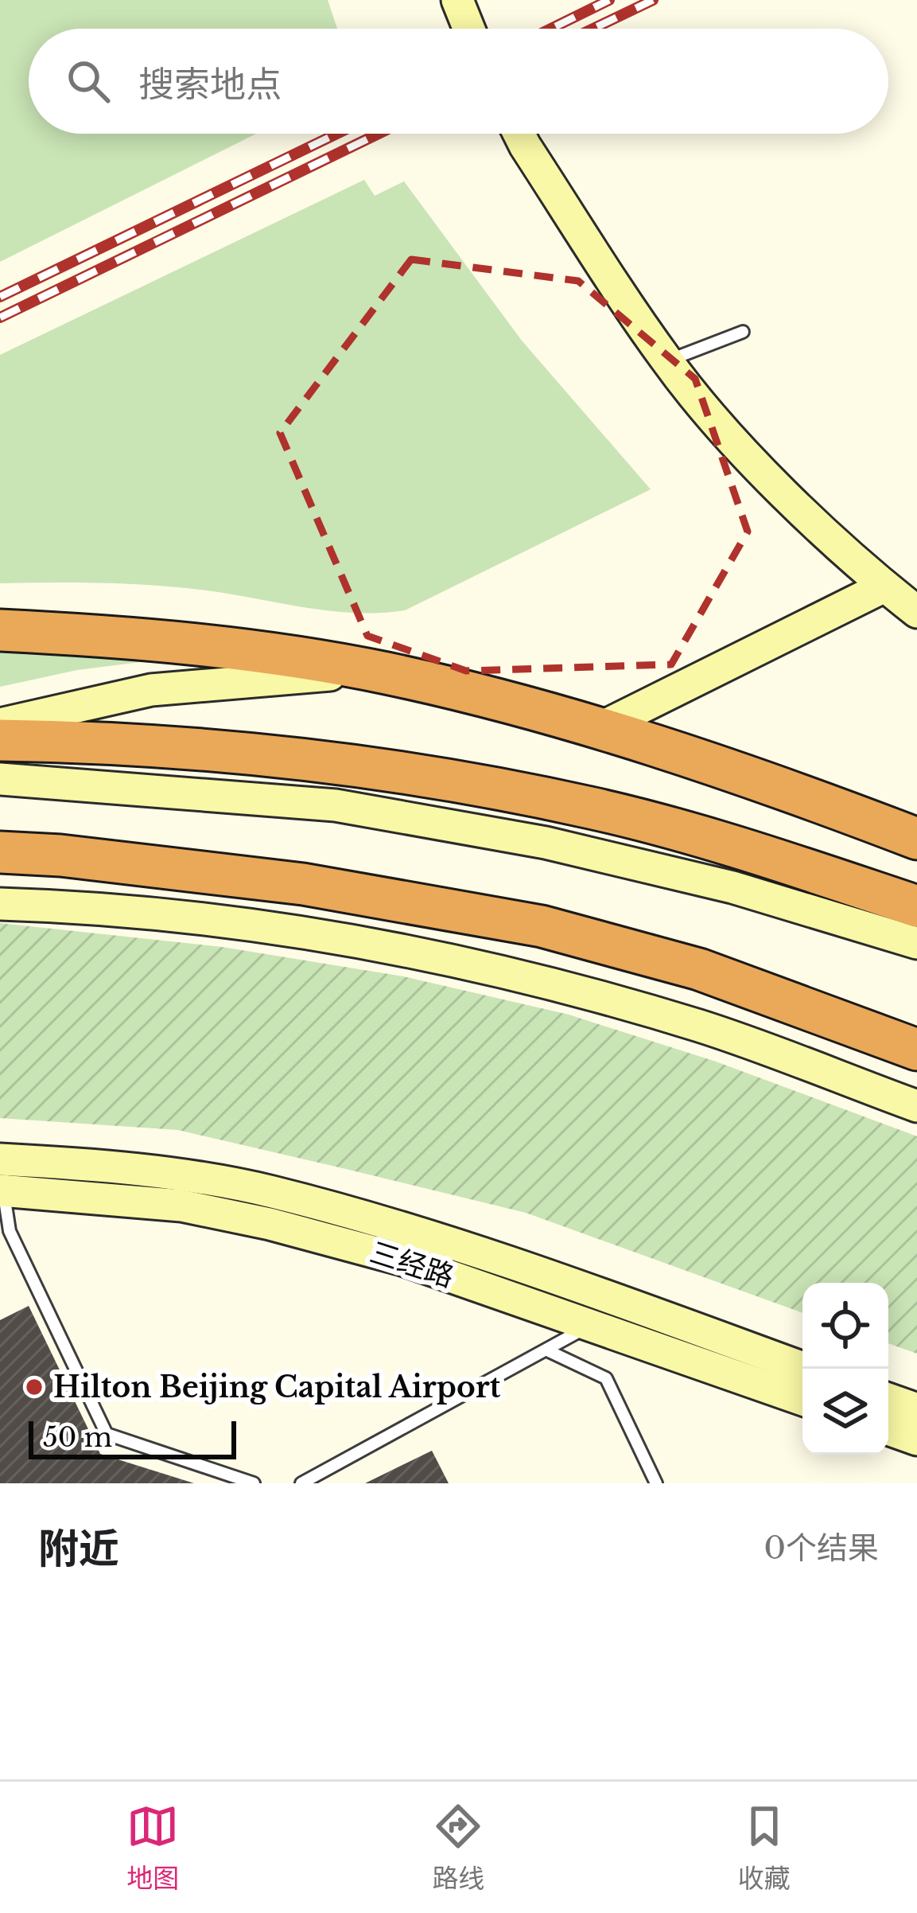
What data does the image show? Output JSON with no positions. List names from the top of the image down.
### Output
{
  "streets": {
    "street": ["三经路"]
  },
  "places": ["Hilton Beijing Capital Airport"],
  "scale_bar": "50 m",
  "page": {
    "search": "搜索地点",
    "scale": "50 m",
    "heading": ["附近", "0个结果"],
    "nav": ["地图", "路线", "收藏"]
  }
}
